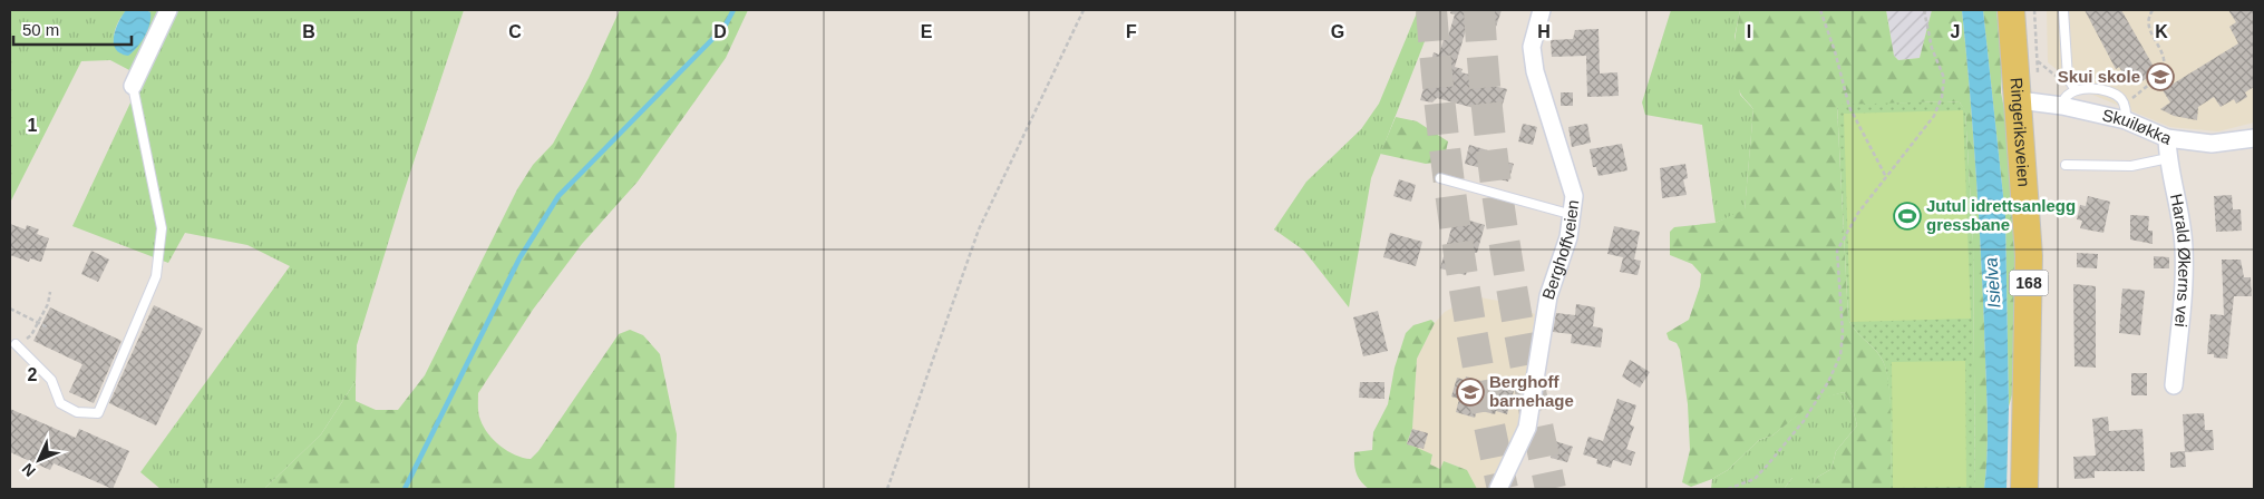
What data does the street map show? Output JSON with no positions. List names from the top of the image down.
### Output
{
  "streets": {
    "main road": ["Ringeriksveien", "168"],
    "street": ["Skuiløkka", "Berghoffveien", "Harald Økerns vei"]
  },
  "crossings": [
    ["Skuiløkka", "Ringeriksveien"],
    ["Skuiløkka", "Harald Økerns vei"]
  ],
  "water": ["Isielva"],
  "places": {
    "school or university": ["Skui skole", "Berghoff barnehage"],
    "sports": ["Jutul idrettsanlegg gressbane"]
  },
  "scale_bar": "50 m",
  "north": "bottom left",
  "grid": {
    "columns": [
      "B",
      "C",
      "D",
      "E",
      "F",
      "G",
      "H",
      "I",
      "J",
      "K"
    ],
    "rows": ["1", "2"]
  }
}
